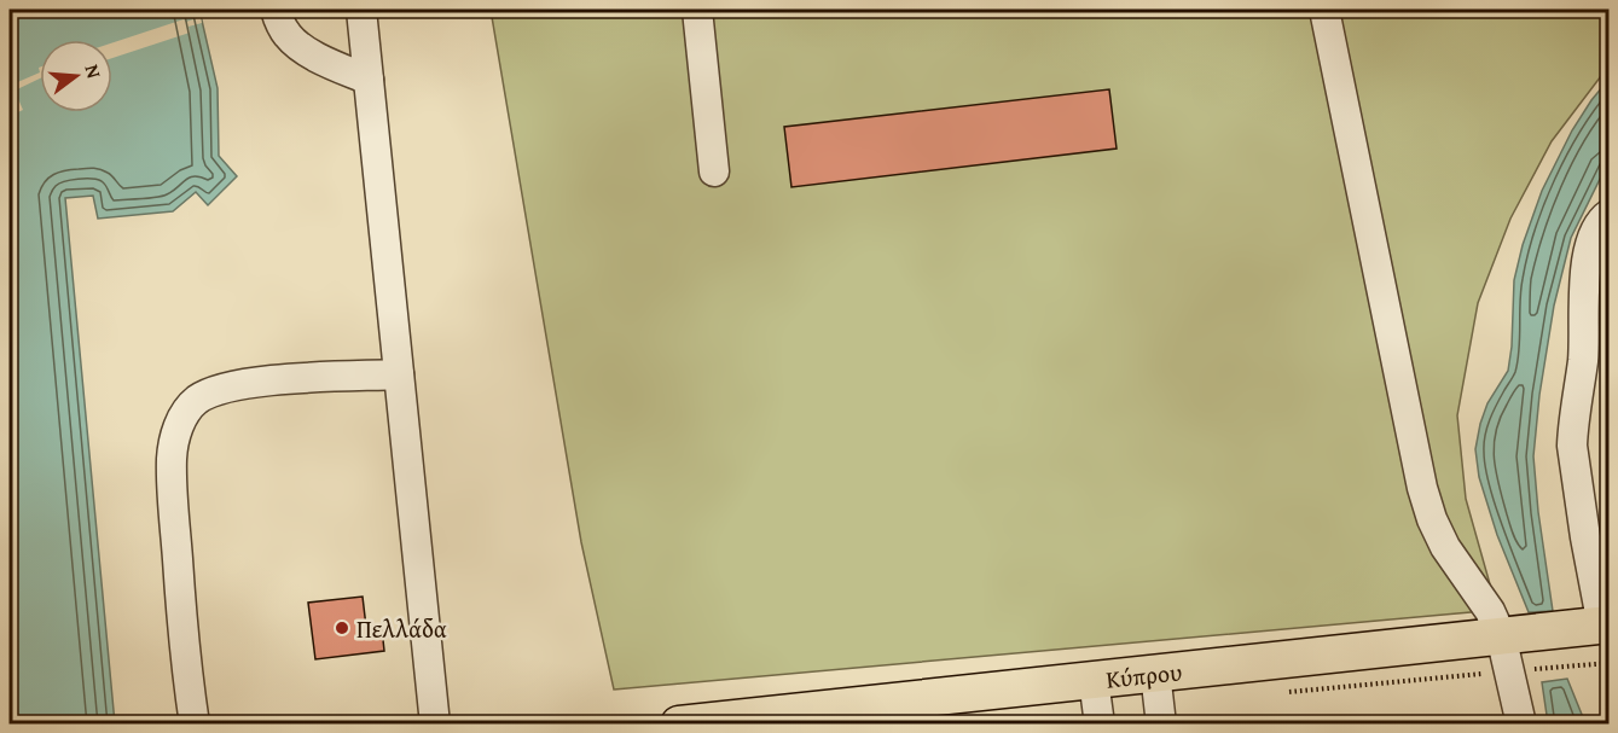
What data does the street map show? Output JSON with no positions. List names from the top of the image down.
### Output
{
  "streets": {
    "main road": ["Κύπρου"]
  },
  "places": ["Πελλάδα"],
  "north": "right"
}
